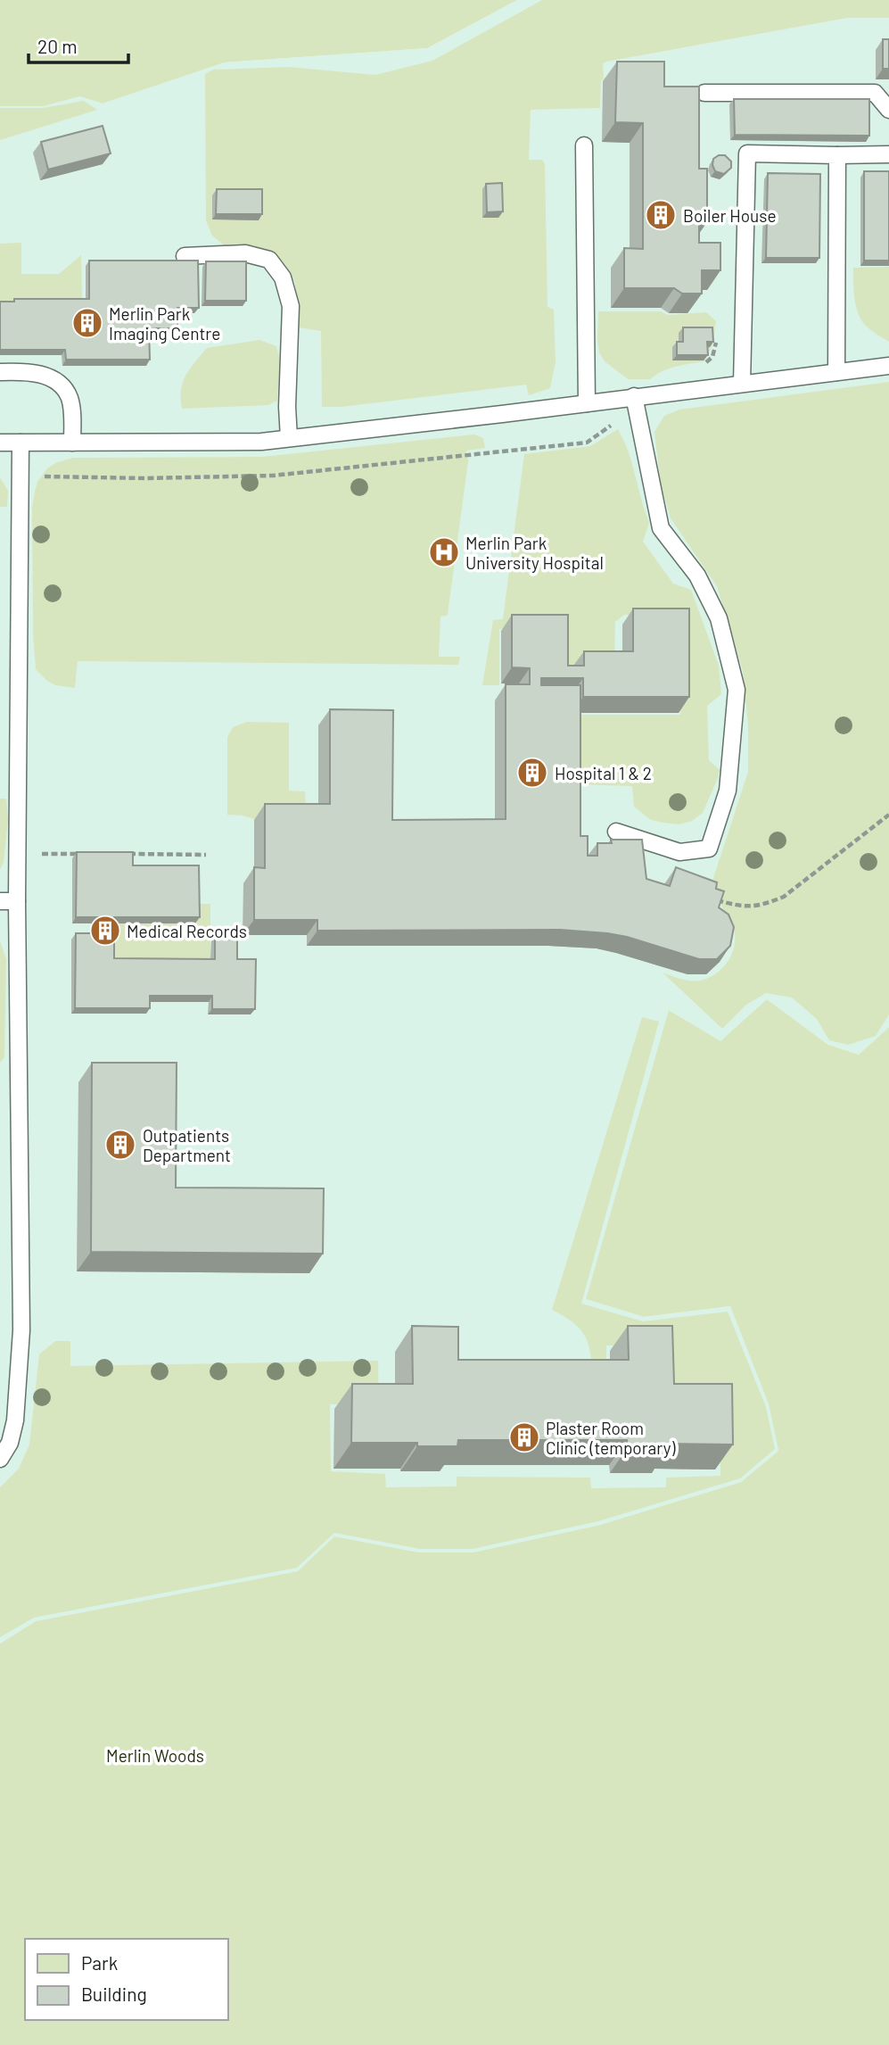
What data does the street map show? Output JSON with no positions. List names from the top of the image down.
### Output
{
  "parks": ["Merlin Woods"],
  "places": {
    "building": [
      "Boiler House",
      "Merlin Park Imaging Centre",
      "Hospital 1 & 2",
      "Medical Records",
      "Outpatients Department",
      "Plaster Room Clinic (temporary)"
    ],
    "hospital": ["Merlin Park University Hospital"]
  },
  "legend": ["Park", "Building"],
  "scale_bar": "20 m"
}
